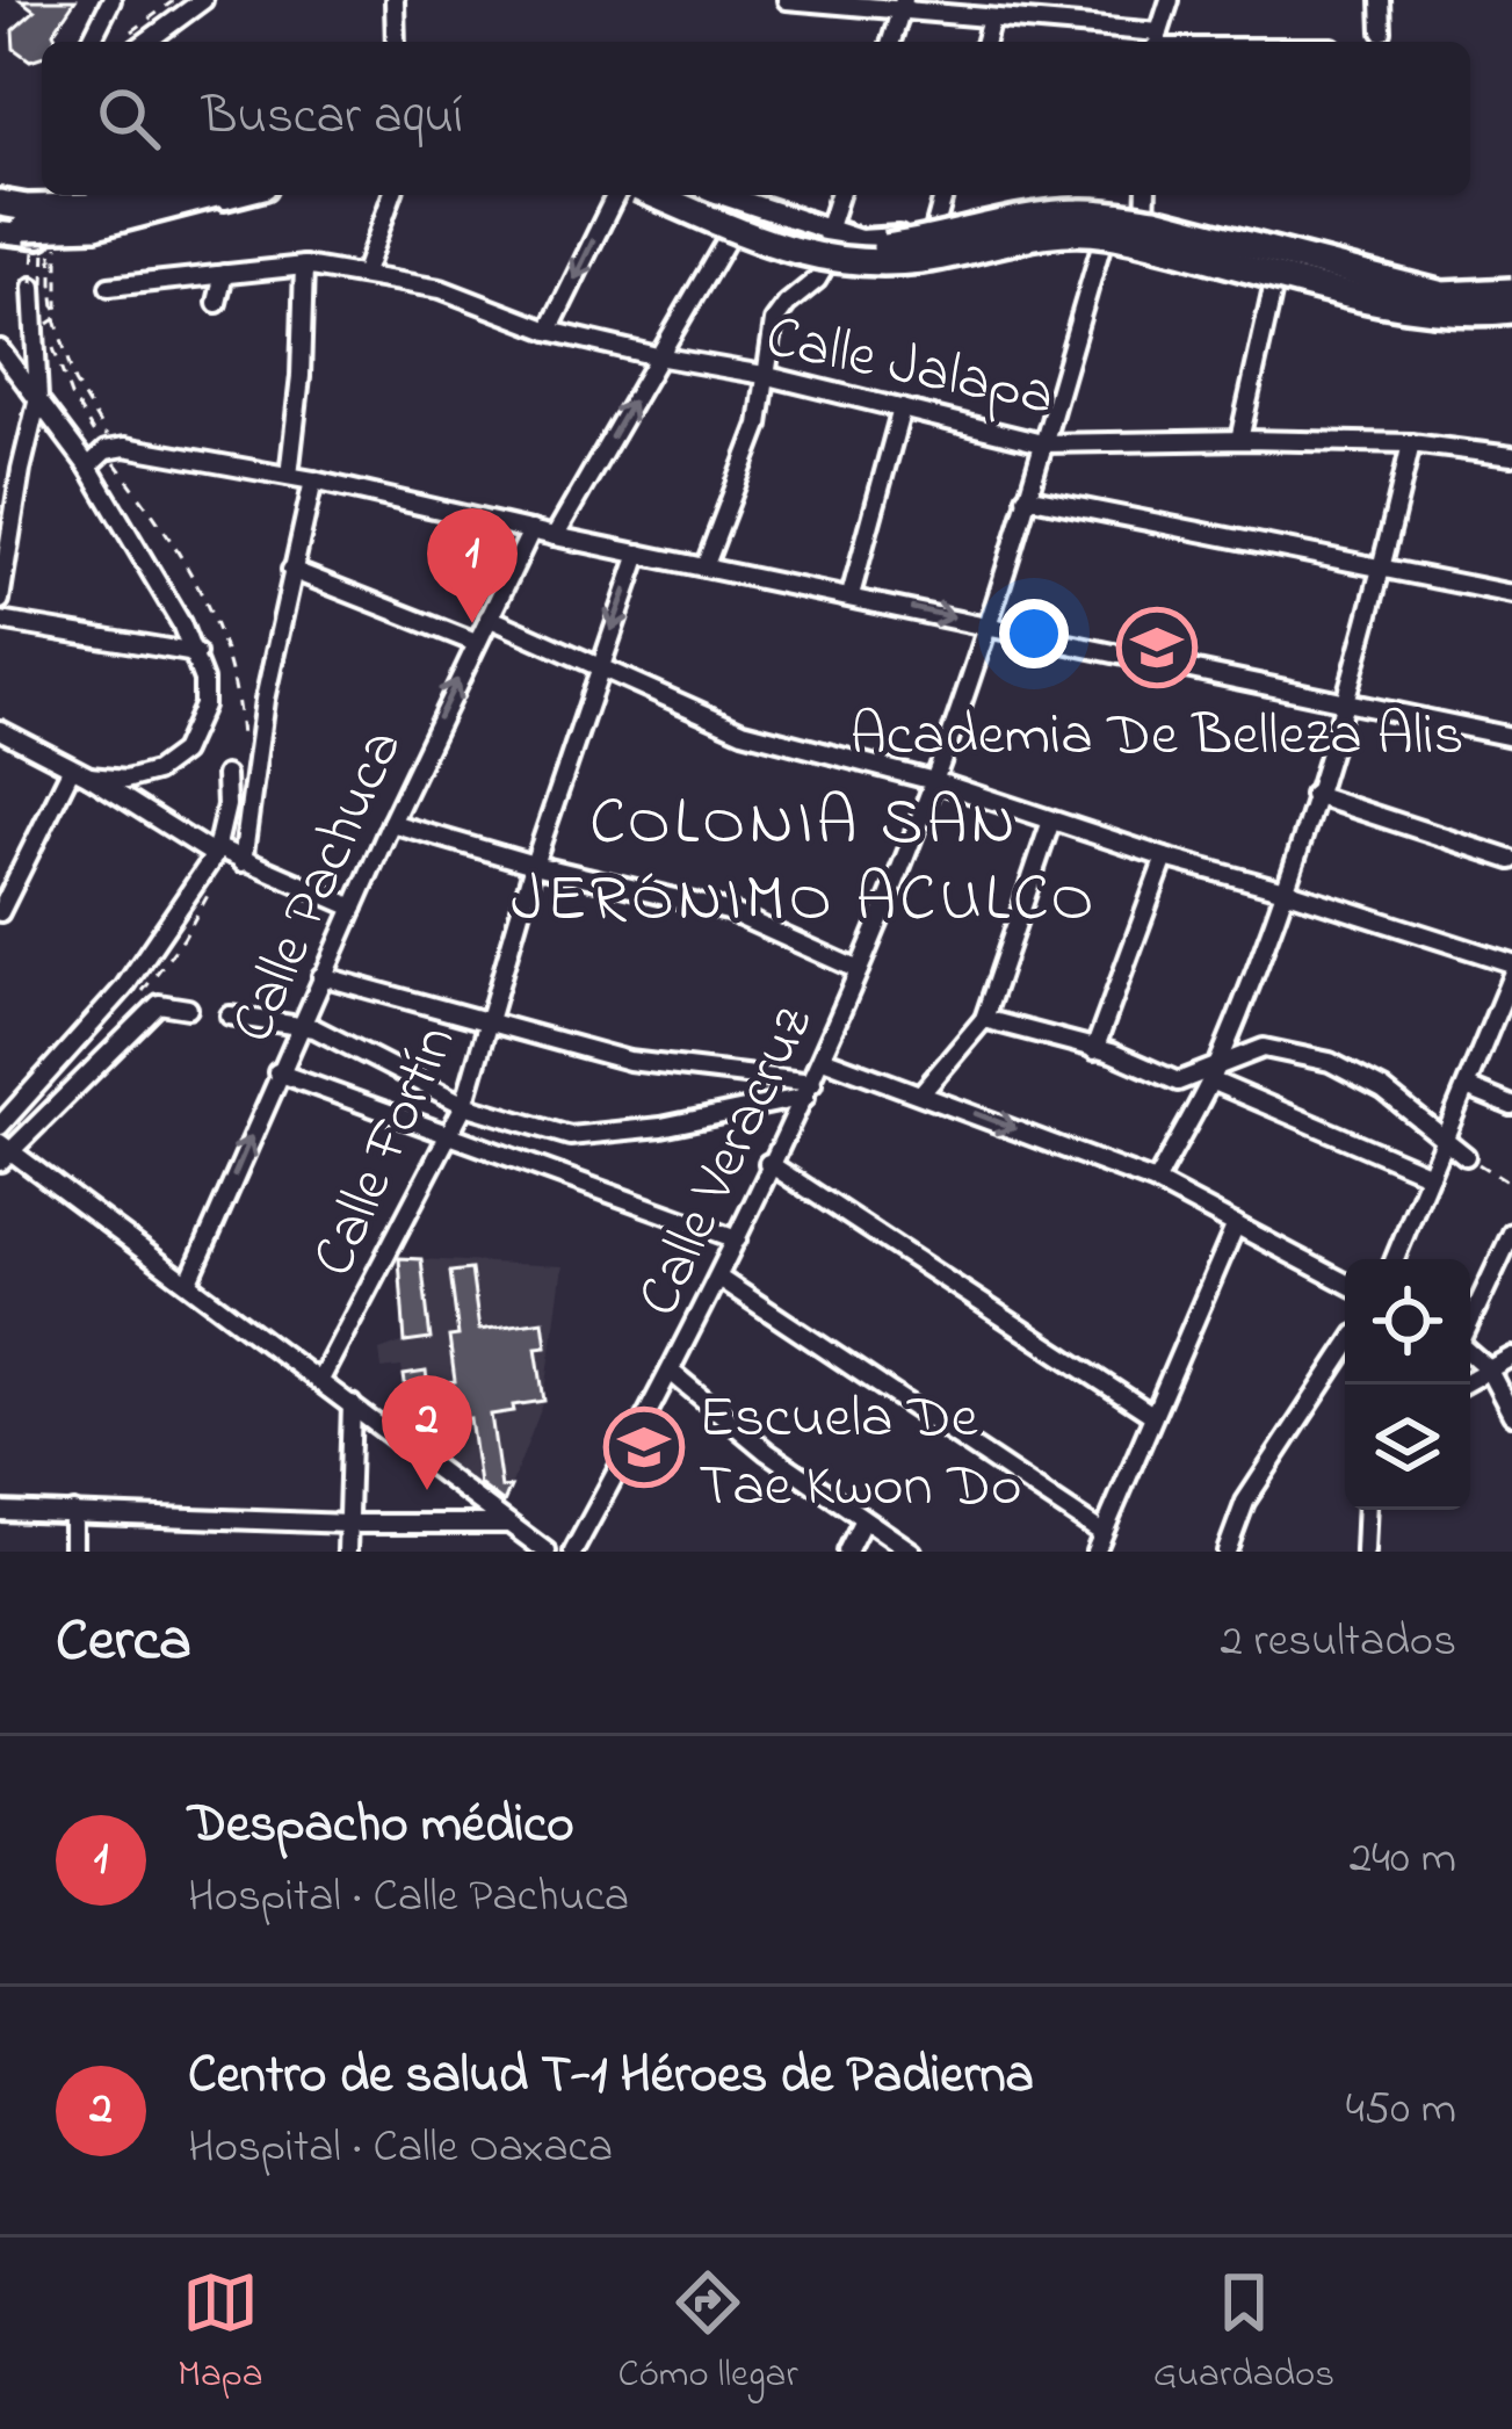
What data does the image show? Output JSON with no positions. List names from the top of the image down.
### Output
{
  "streets": {
    "street": [
      "Calle Jalapa",
      "Calle Pachuca",
      "Calle Fortín",
      "Calle Veracruz"
    ]
  },
  "crossings": [
    ["Calle Jalapa", "Calle Veracruz"]
  ],
  "one_way": ["Calle Pachuca"],
  "districts": ["COLONIA SAN JERÓNIMO ACULCO"],
  "places": {
    "school or university": ["Academia De Belleza Alis", "Escuela De Tae Kwon Do"]
  },
  "page": {
    "search": "Buscar aquí",
    "pins": ["1", "2"],
    "heading": ["Cerca", "2 resultados"],
    "list": [
      {
        "mark": "1",
        "name": "Despacho médico",
        "note": "Hospital · Calle Pachuca",
        "value": "240 m"
      },
      {
        "mark": "2",
        "name": "Centro de salud T-1 Héroes de Padierna",
        "note": "Hospital · Calle Oaxaca",
        "value": "450 m"
      }
    ],
    "nav": ["Mapa", "Cómo llegar", "Guardados"]
  }
}
